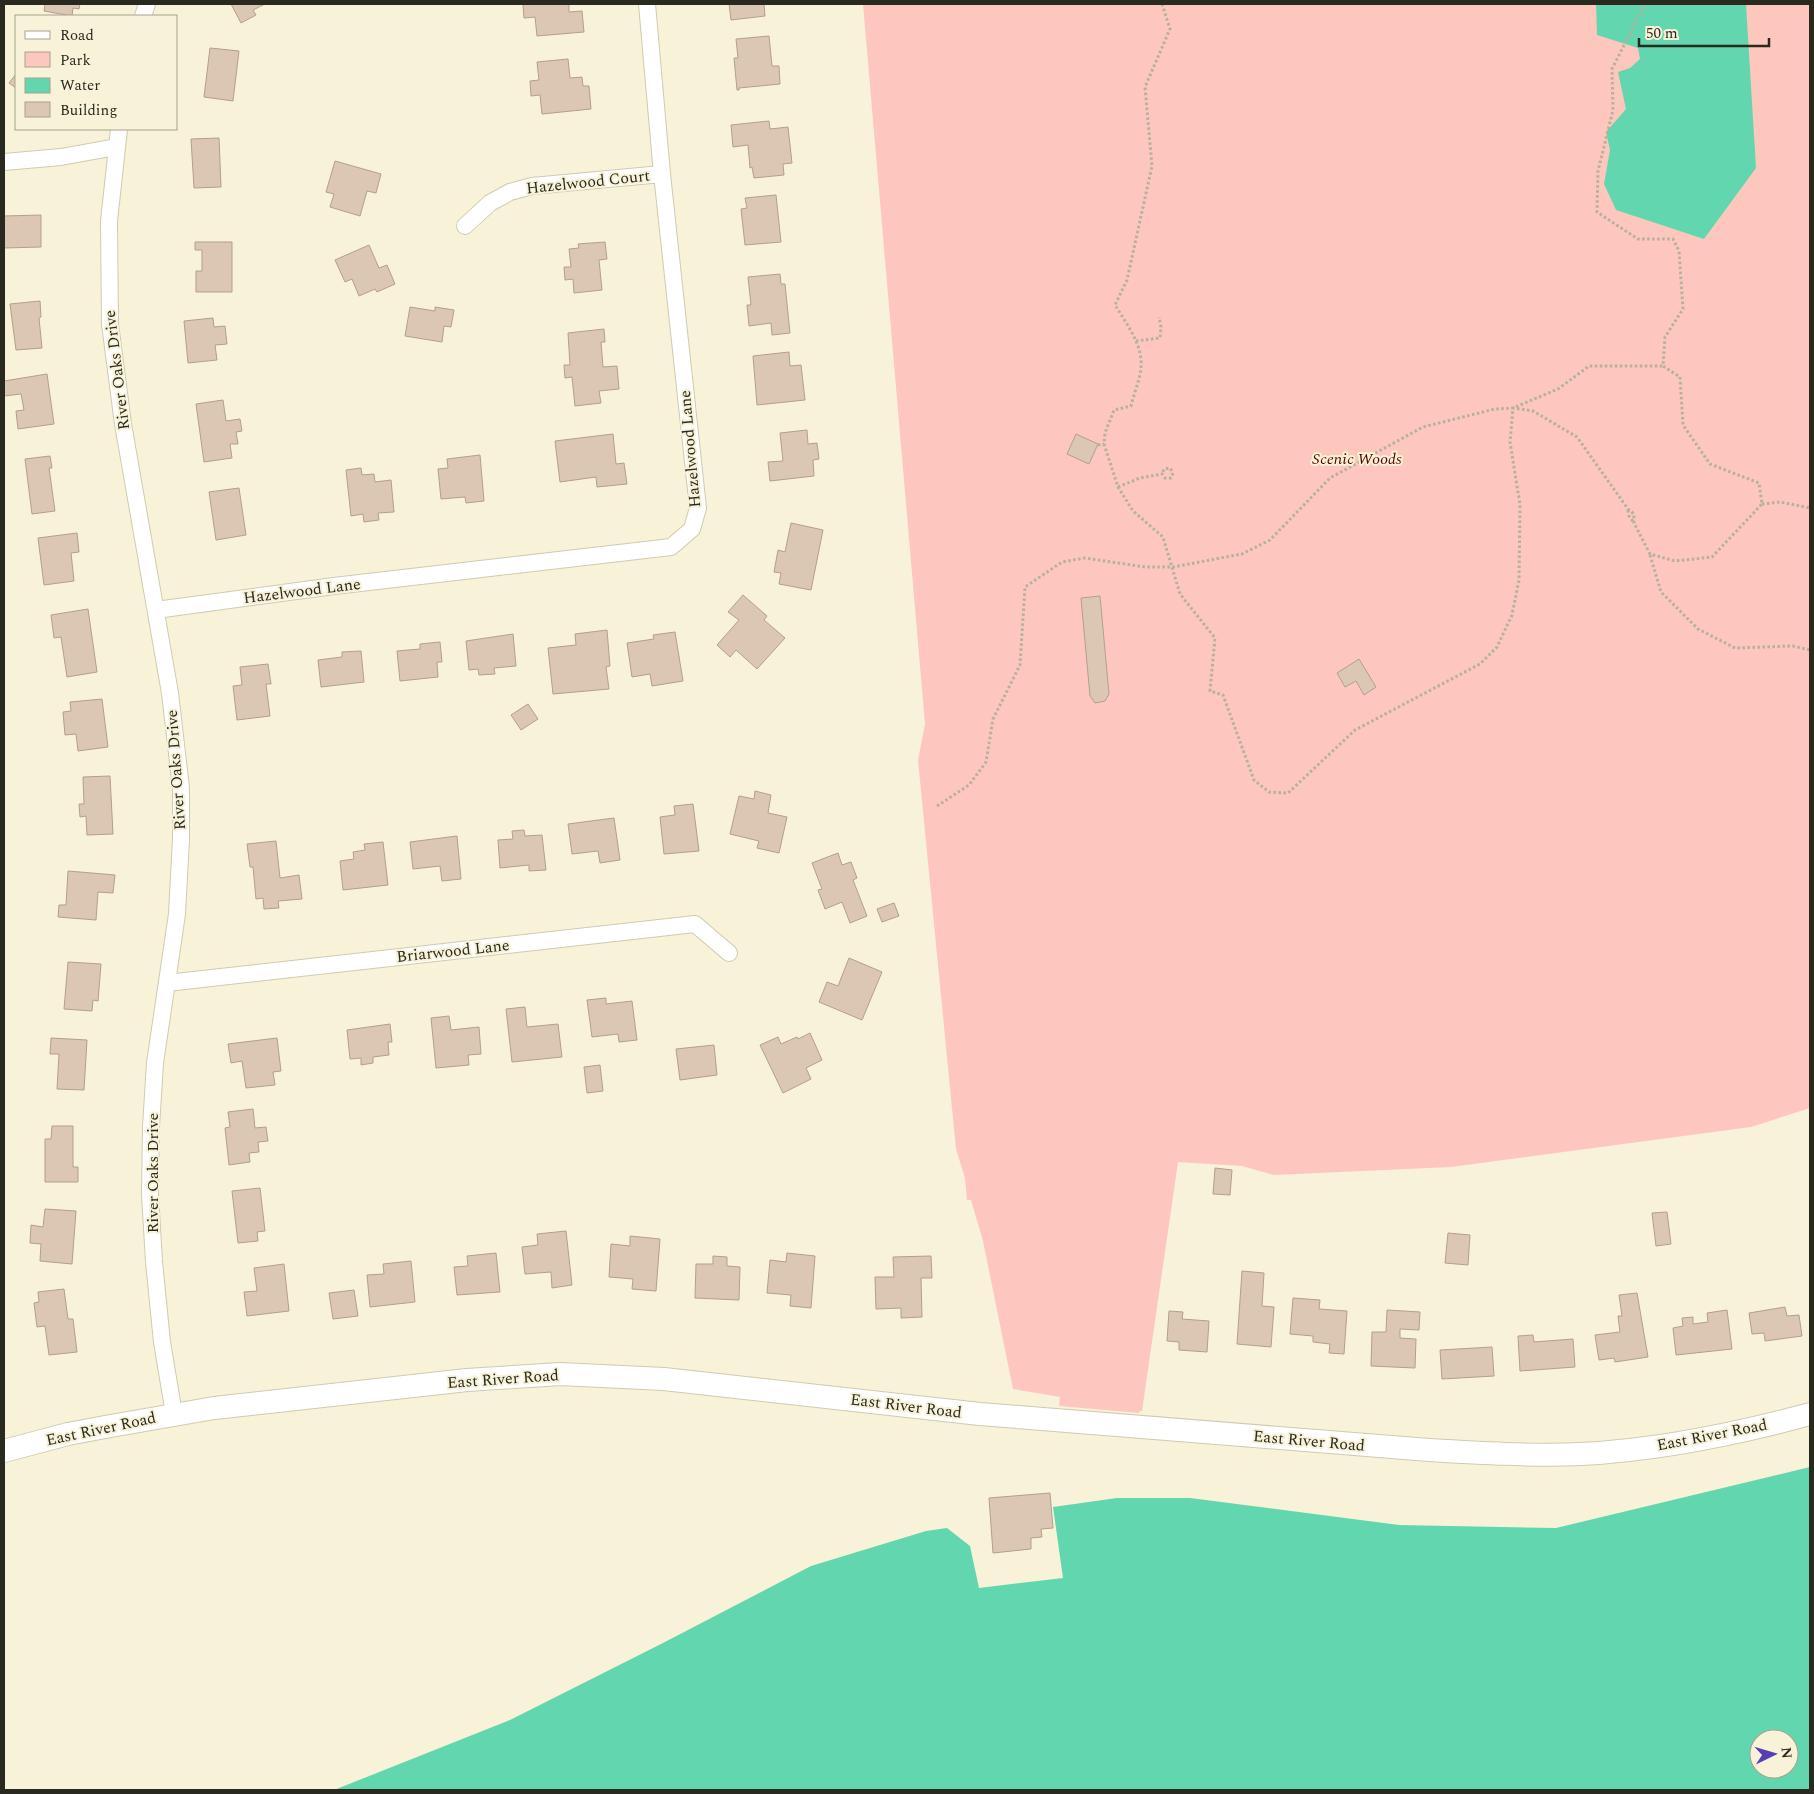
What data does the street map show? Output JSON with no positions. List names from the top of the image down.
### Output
{
  "streets": {
    "main road": ["East River Road"],
    "street": [
      "Hazelwood Court",
      "River Oaks Drive",
      "Hazelwood Lane",
      "Briarwood Lane"
    ]
  },
  "crossings": [
    ["Hazelwood Court", "Hazelwood Lane"],
    ["River Oaks Drive", "Hazelwood Lane"],
    ["River Oaks Drive", "Briarwood Lane"],
    ["River Oaks Drive", "East River Road"]
  ],
  "parks": ["Scenic Woods"],
  "legend": [
    "Road",
    "Park",
    "Water",
    "Building"
  ],
  "scale_bar": "50 m",
  "north": "right"
}
